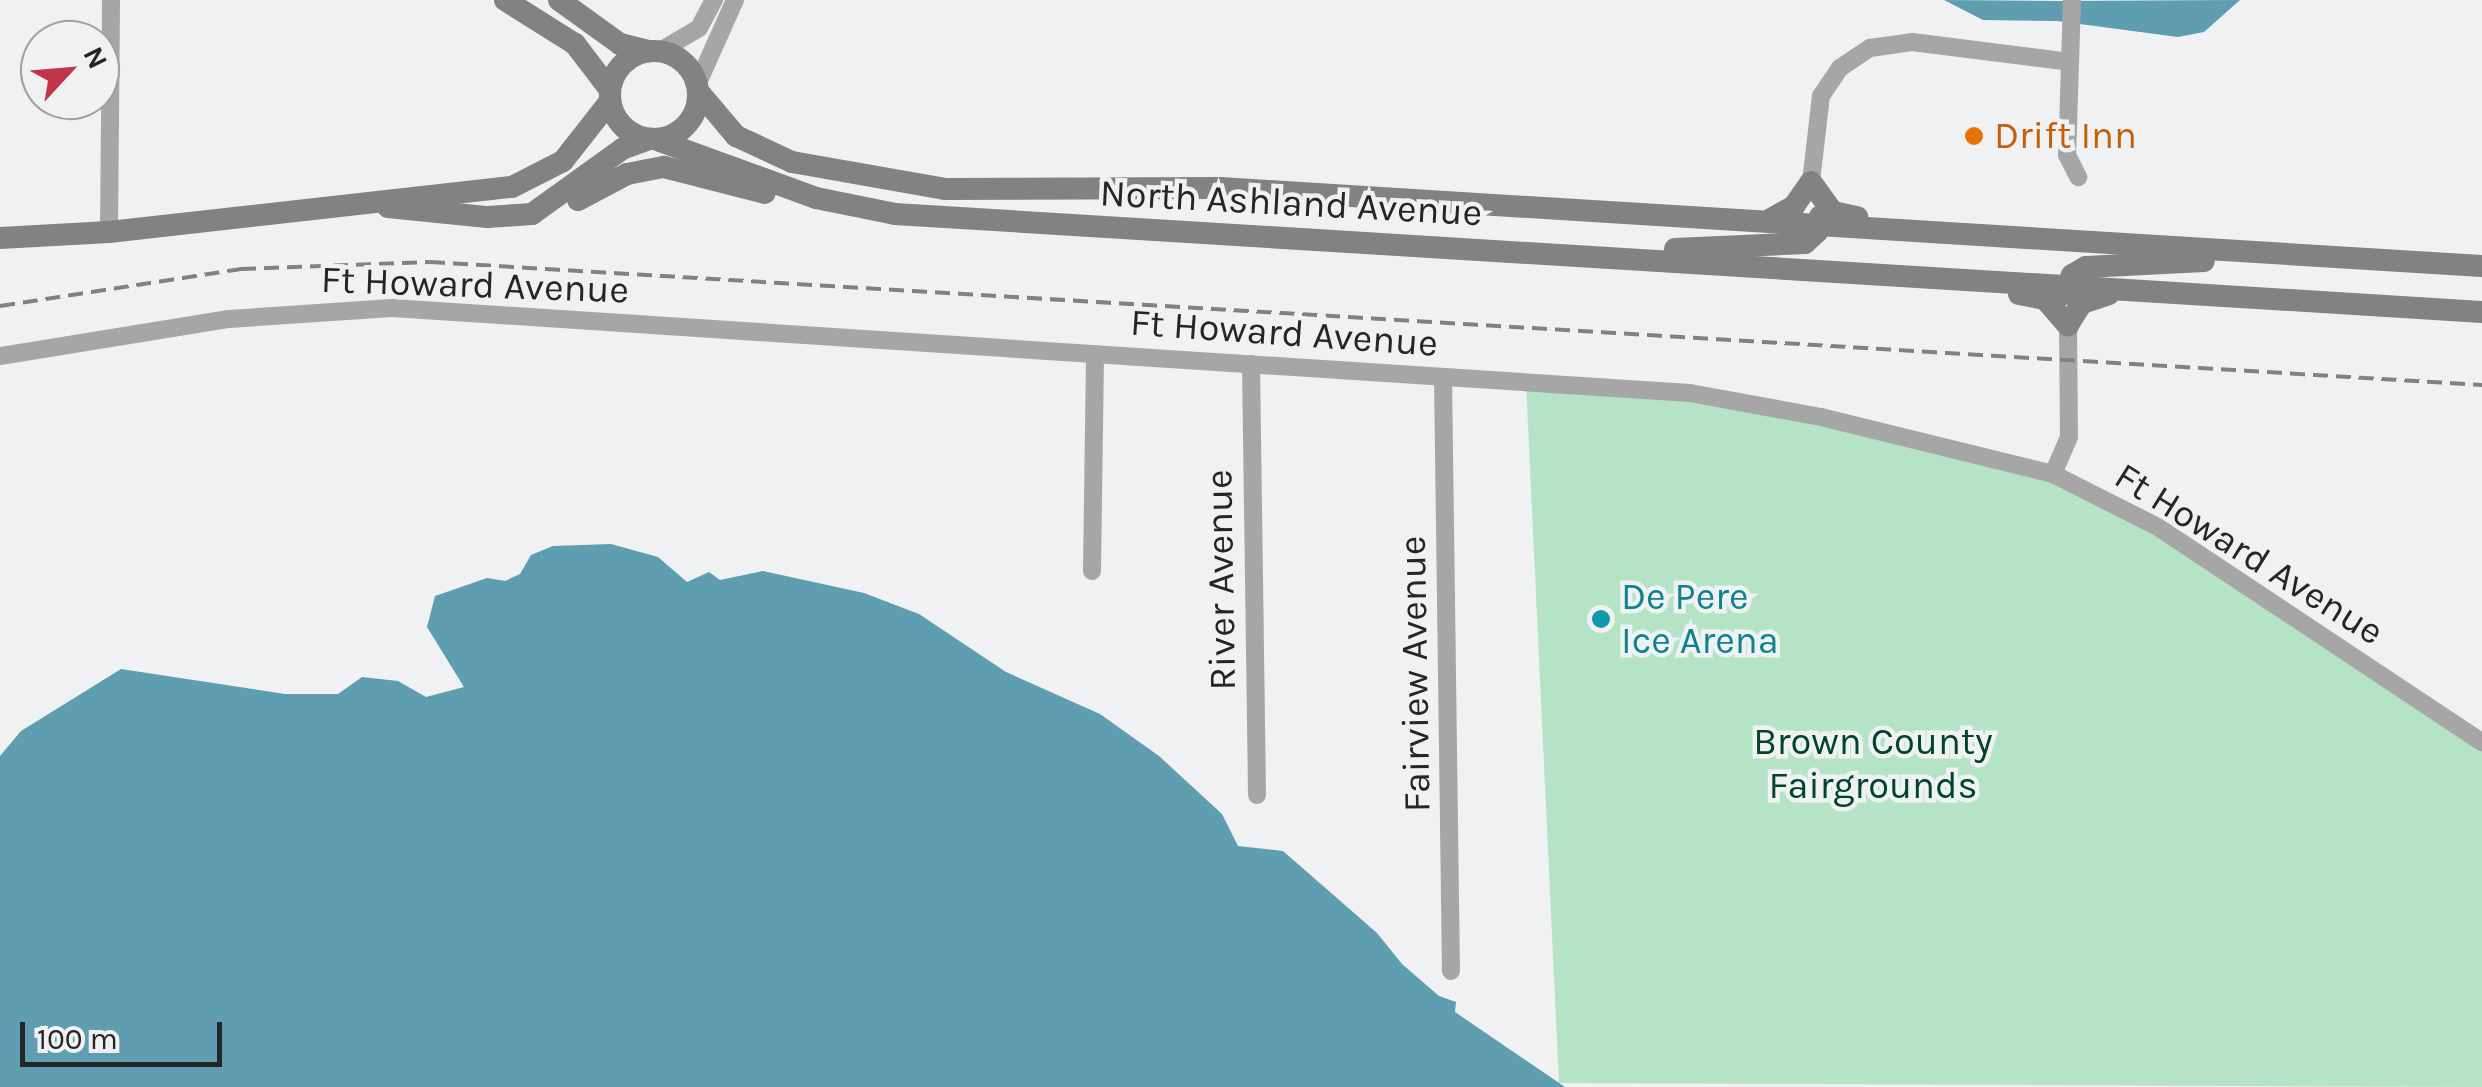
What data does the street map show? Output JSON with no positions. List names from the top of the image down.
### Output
{
  "streets": {
    "main road": ["North Ashland Avenue"],
    "street": ["Ft Howard Avenue", "River Avenue", "Fairview Avenue"]
  },
  "crossings": [
    ["Ft Howard Avenue", "River Avenue"],
    ["Ft Howard Avenue", "Fairview Avenue"]
  ],
  "parks": ["Brown County Fairgrounds"],
  "places": ["Drift Inn", "De Pere Ice Arena"],
  "scale_bar": "100 m",
  "north": "top right"
}
